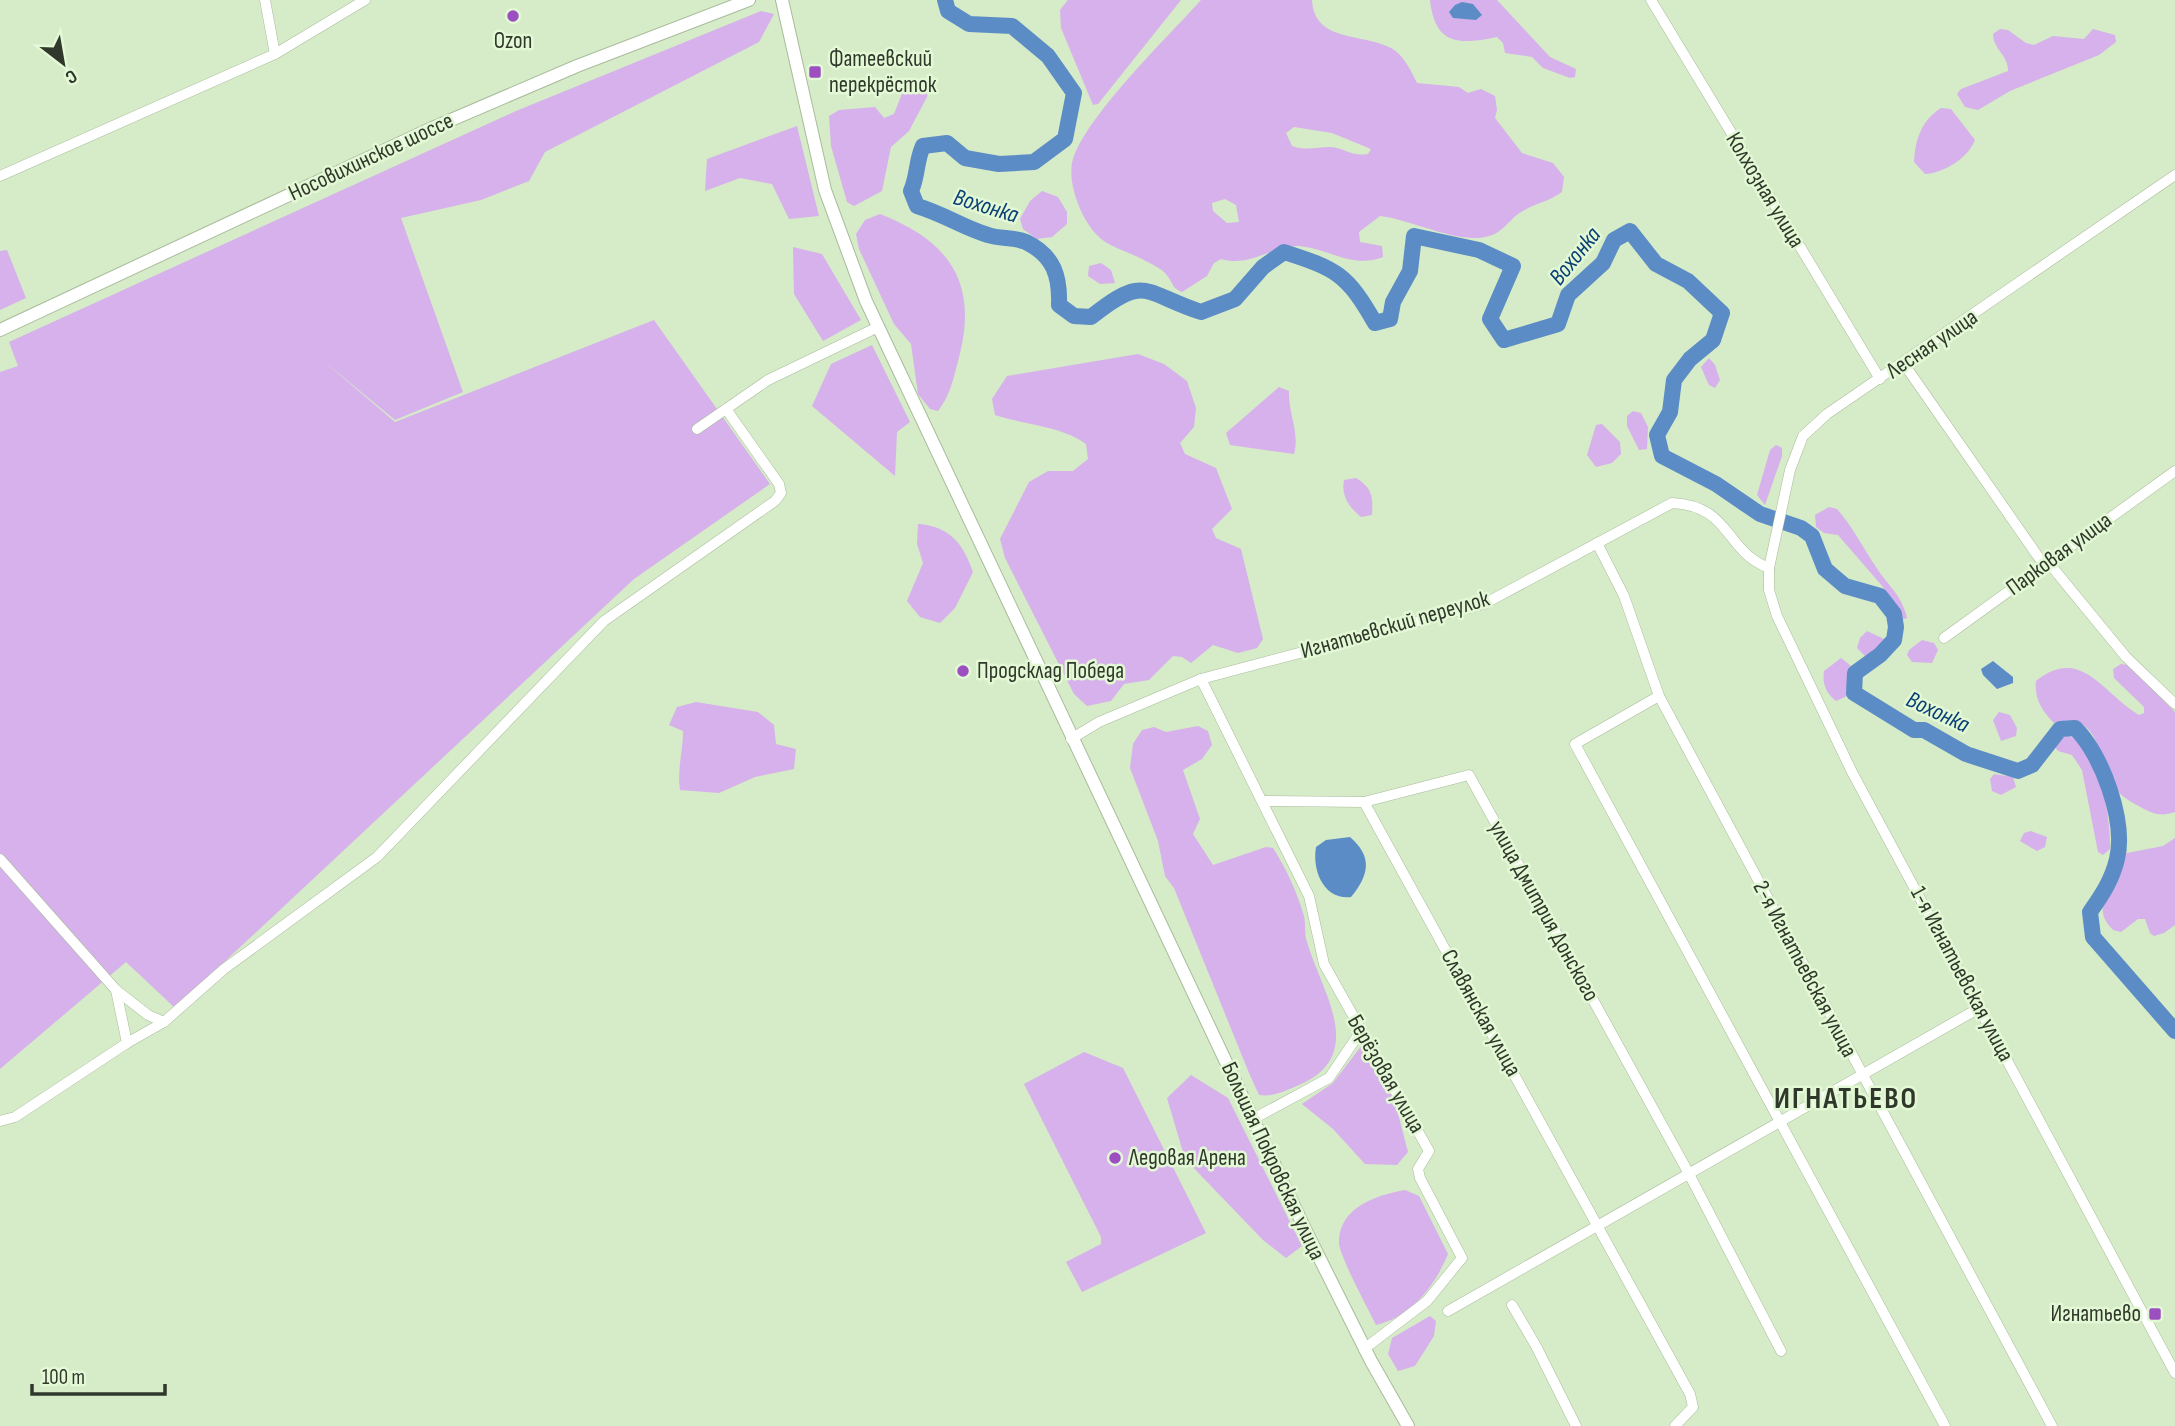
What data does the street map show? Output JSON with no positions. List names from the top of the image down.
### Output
{
  "streets": {
    "main road": ["Носовихинское шоссе", "Большая Покровская улица"],
    "street": [
      "Колхозная улица",
      "Лесная улица",
      "Парковая улица",
      "Игнатьевский переулок",
      "улица Дмитрия Донского",
      "2-я Игнатьевская улица",
      "1-я Игнатьевская улица",
      "Славянская улица",
      "Берёзовая улица"
    ]
  },
  "crossings": [
    ["Колхозная улица", "Лесная улица"],
    ["Лесная улица", "Игнатьевский переулок"],
    ["Лесная улица", "1-я Игнатьевская улица"],
    ["Игнатьевский переулок", "2-я Игнатьевская улица"],
    ["Игнатьевский переулок", "1-я Игнатьевская улица"],
    ["Игнатьевский переулок", "Большая Покровская улица"],
    ["улица Дмитрия Донского", "Славянская улица"],
    ["улица Дмитрия Донского", "Берёзовая улица"],
    ["Берёзовая улица", "Большая Покровская улица"]
  ],
  "districts": ["ИГНАТЬЕВО"],
  "water": ["Вохонка"],
  "places": {
    "other": ["Ozon", "Продсклад Победа", "Ледовая Арена"],
    "transit": ["Фатеевский перекрёсток", "Игнатьево"]
  },
  "scale_bar": "100 m",
  "north": "bottom right"
}
